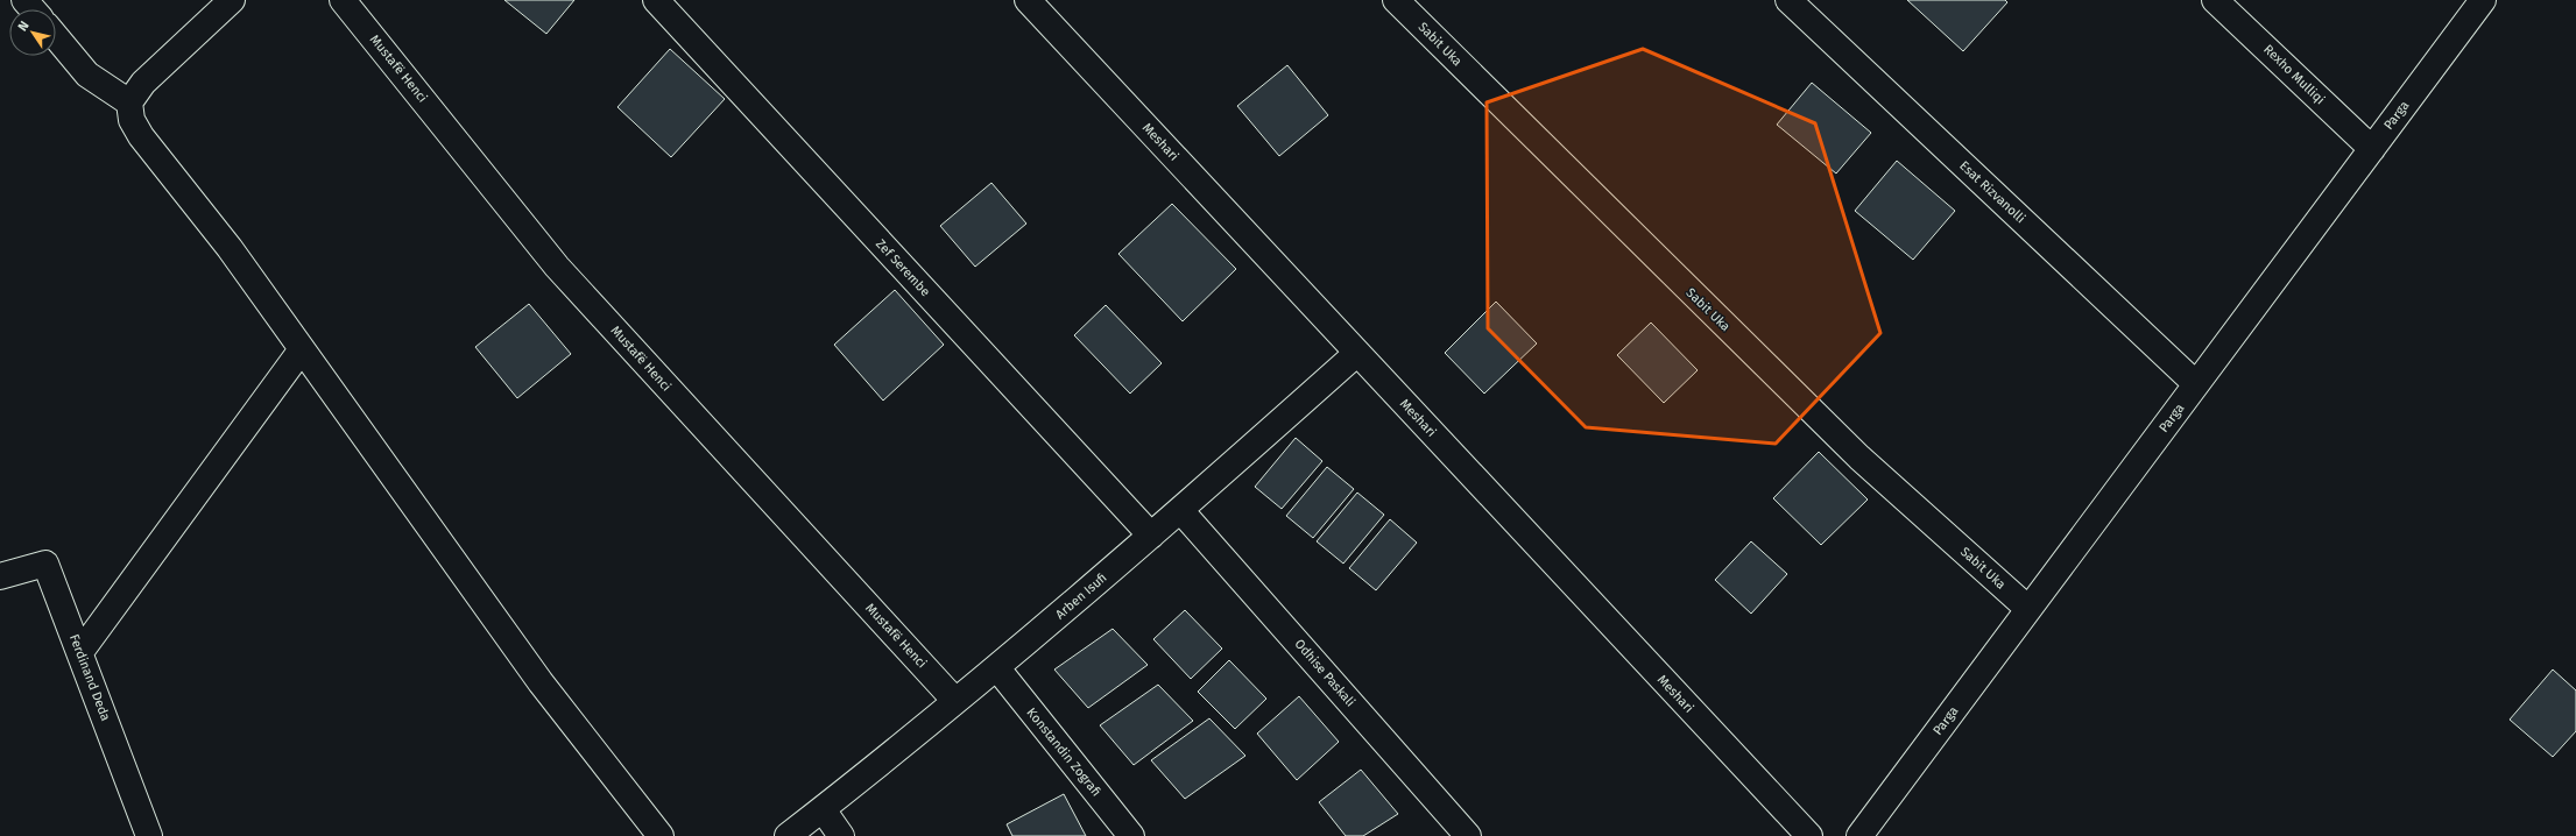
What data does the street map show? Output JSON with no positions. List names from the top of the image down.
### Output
{
  "streets": {
    "street": [
      "Sabit Uka",
      "Mustafë Henci",
      "Rexho Mulliqi",
      "Parga",
      "Meshari",
      "Esat Rizvanolli",
      "Zef Serembe",
      "Arben Isufi",
      "Odhise Paskali",
      "Ferdinand Deda",
      "Konstandin Zografi"
    ]
  },
  "crossings": [
    ["Sabit Uka", "Parga"],
    ["Mustafë Henci", "Arben Isufi"],
    ["Rexho Mulliqi", "Parga"],
    ["Parga", "Esat Rizvanolli"],
    ["Meshari", "Arben Isufi"],
    ["Zef Serembe", "Arben Isufi"],
    ["Arben Isufi", "Odhise Paskali"],
    ["Arben Isufi", "Konstandin Zografi"]
  ],
  "north": "top left"
}
